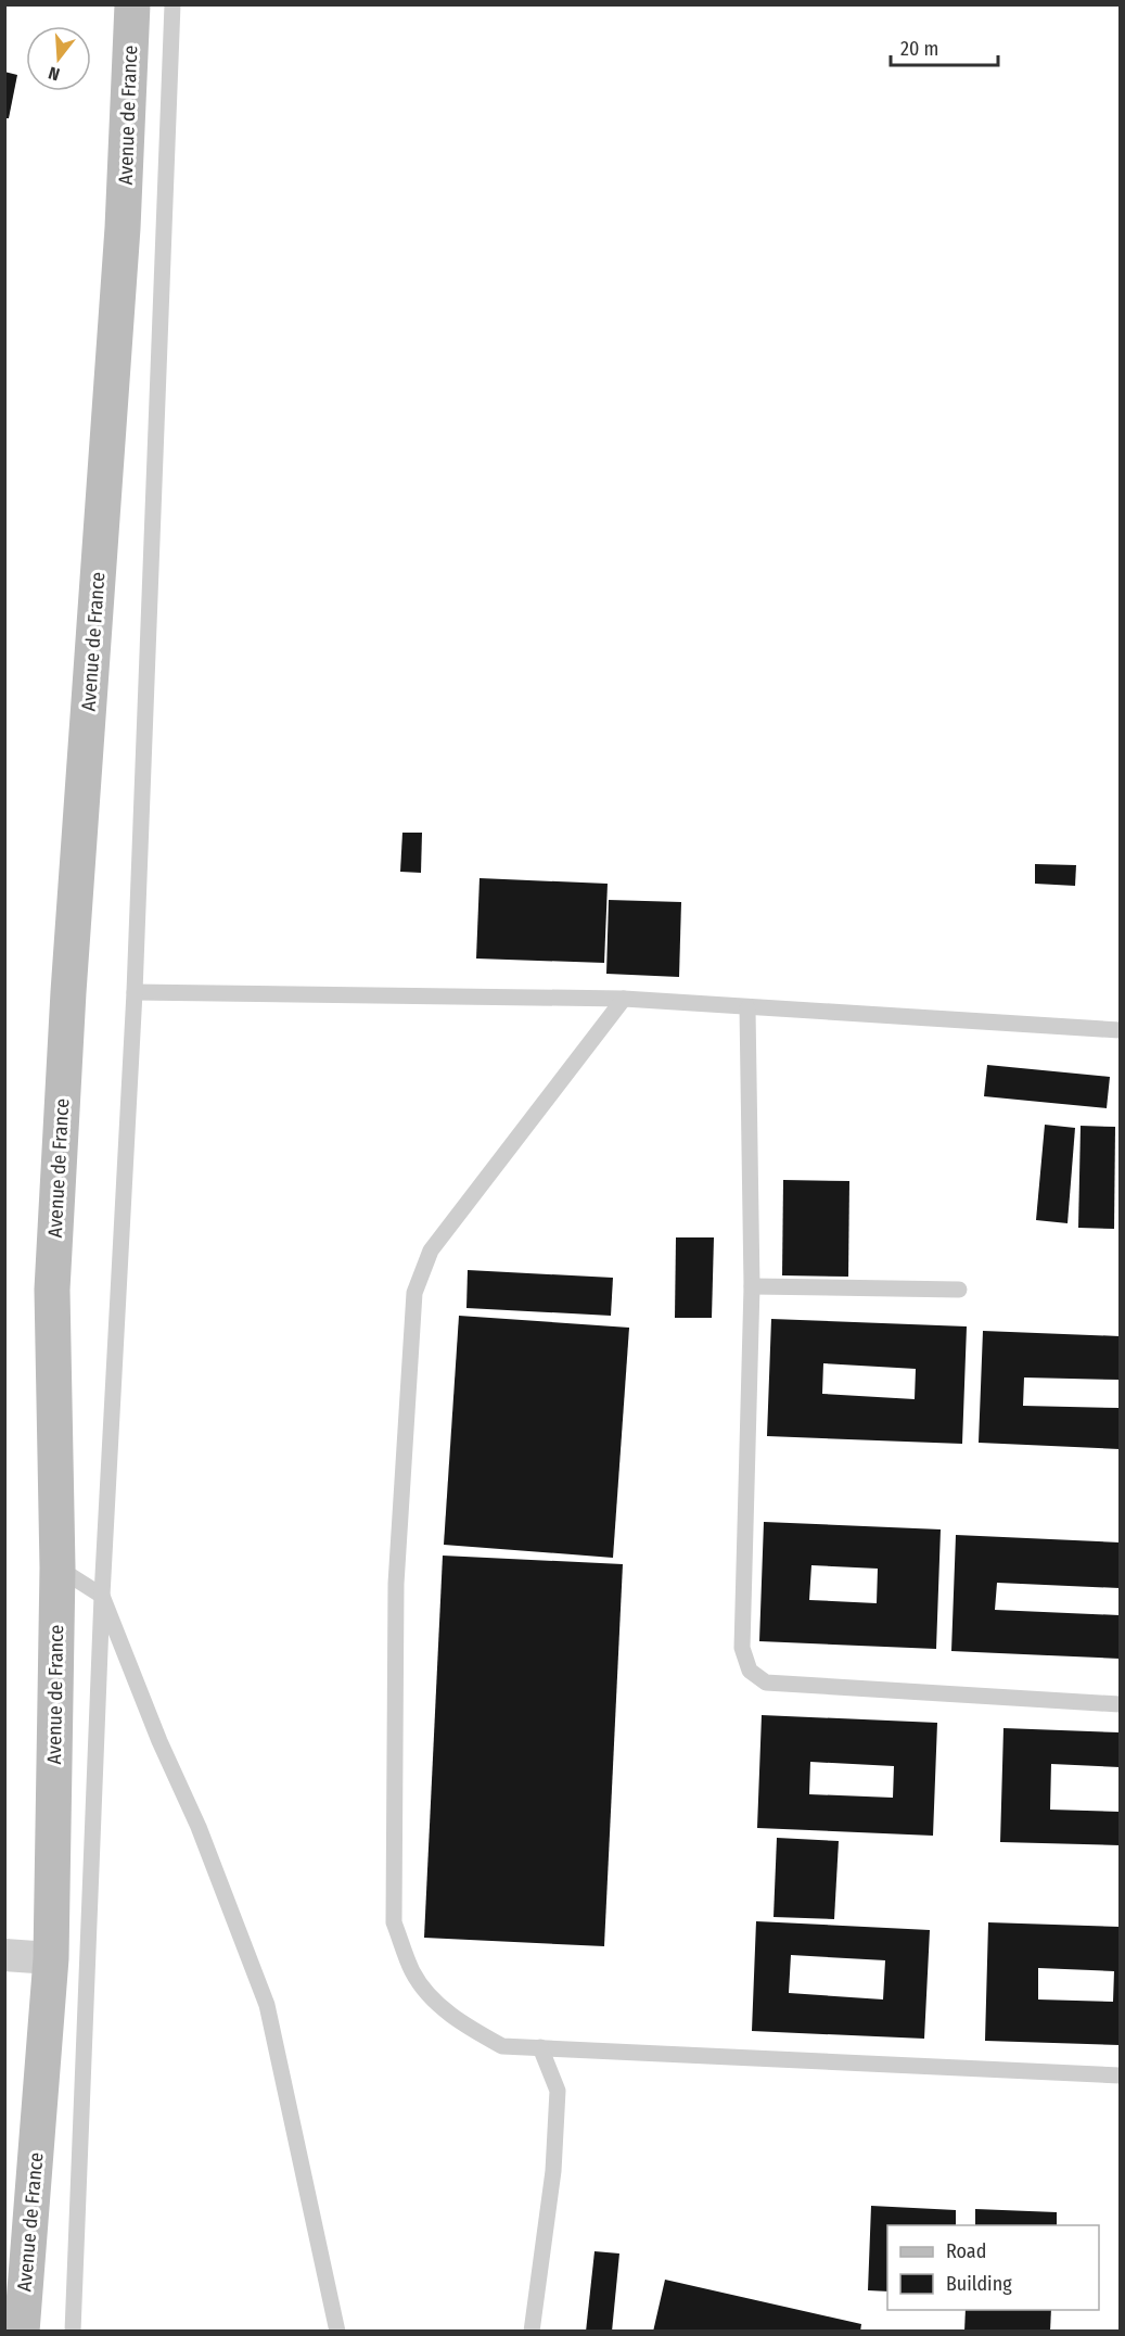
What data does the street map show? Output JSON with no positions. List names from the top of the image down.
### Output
{
  "streets": {
    "street": ["Avenue de France"]
  },
  "legend": ["Road", "Building"],
  "scale_bar": "20 m",
  "north": "bottom"
}
